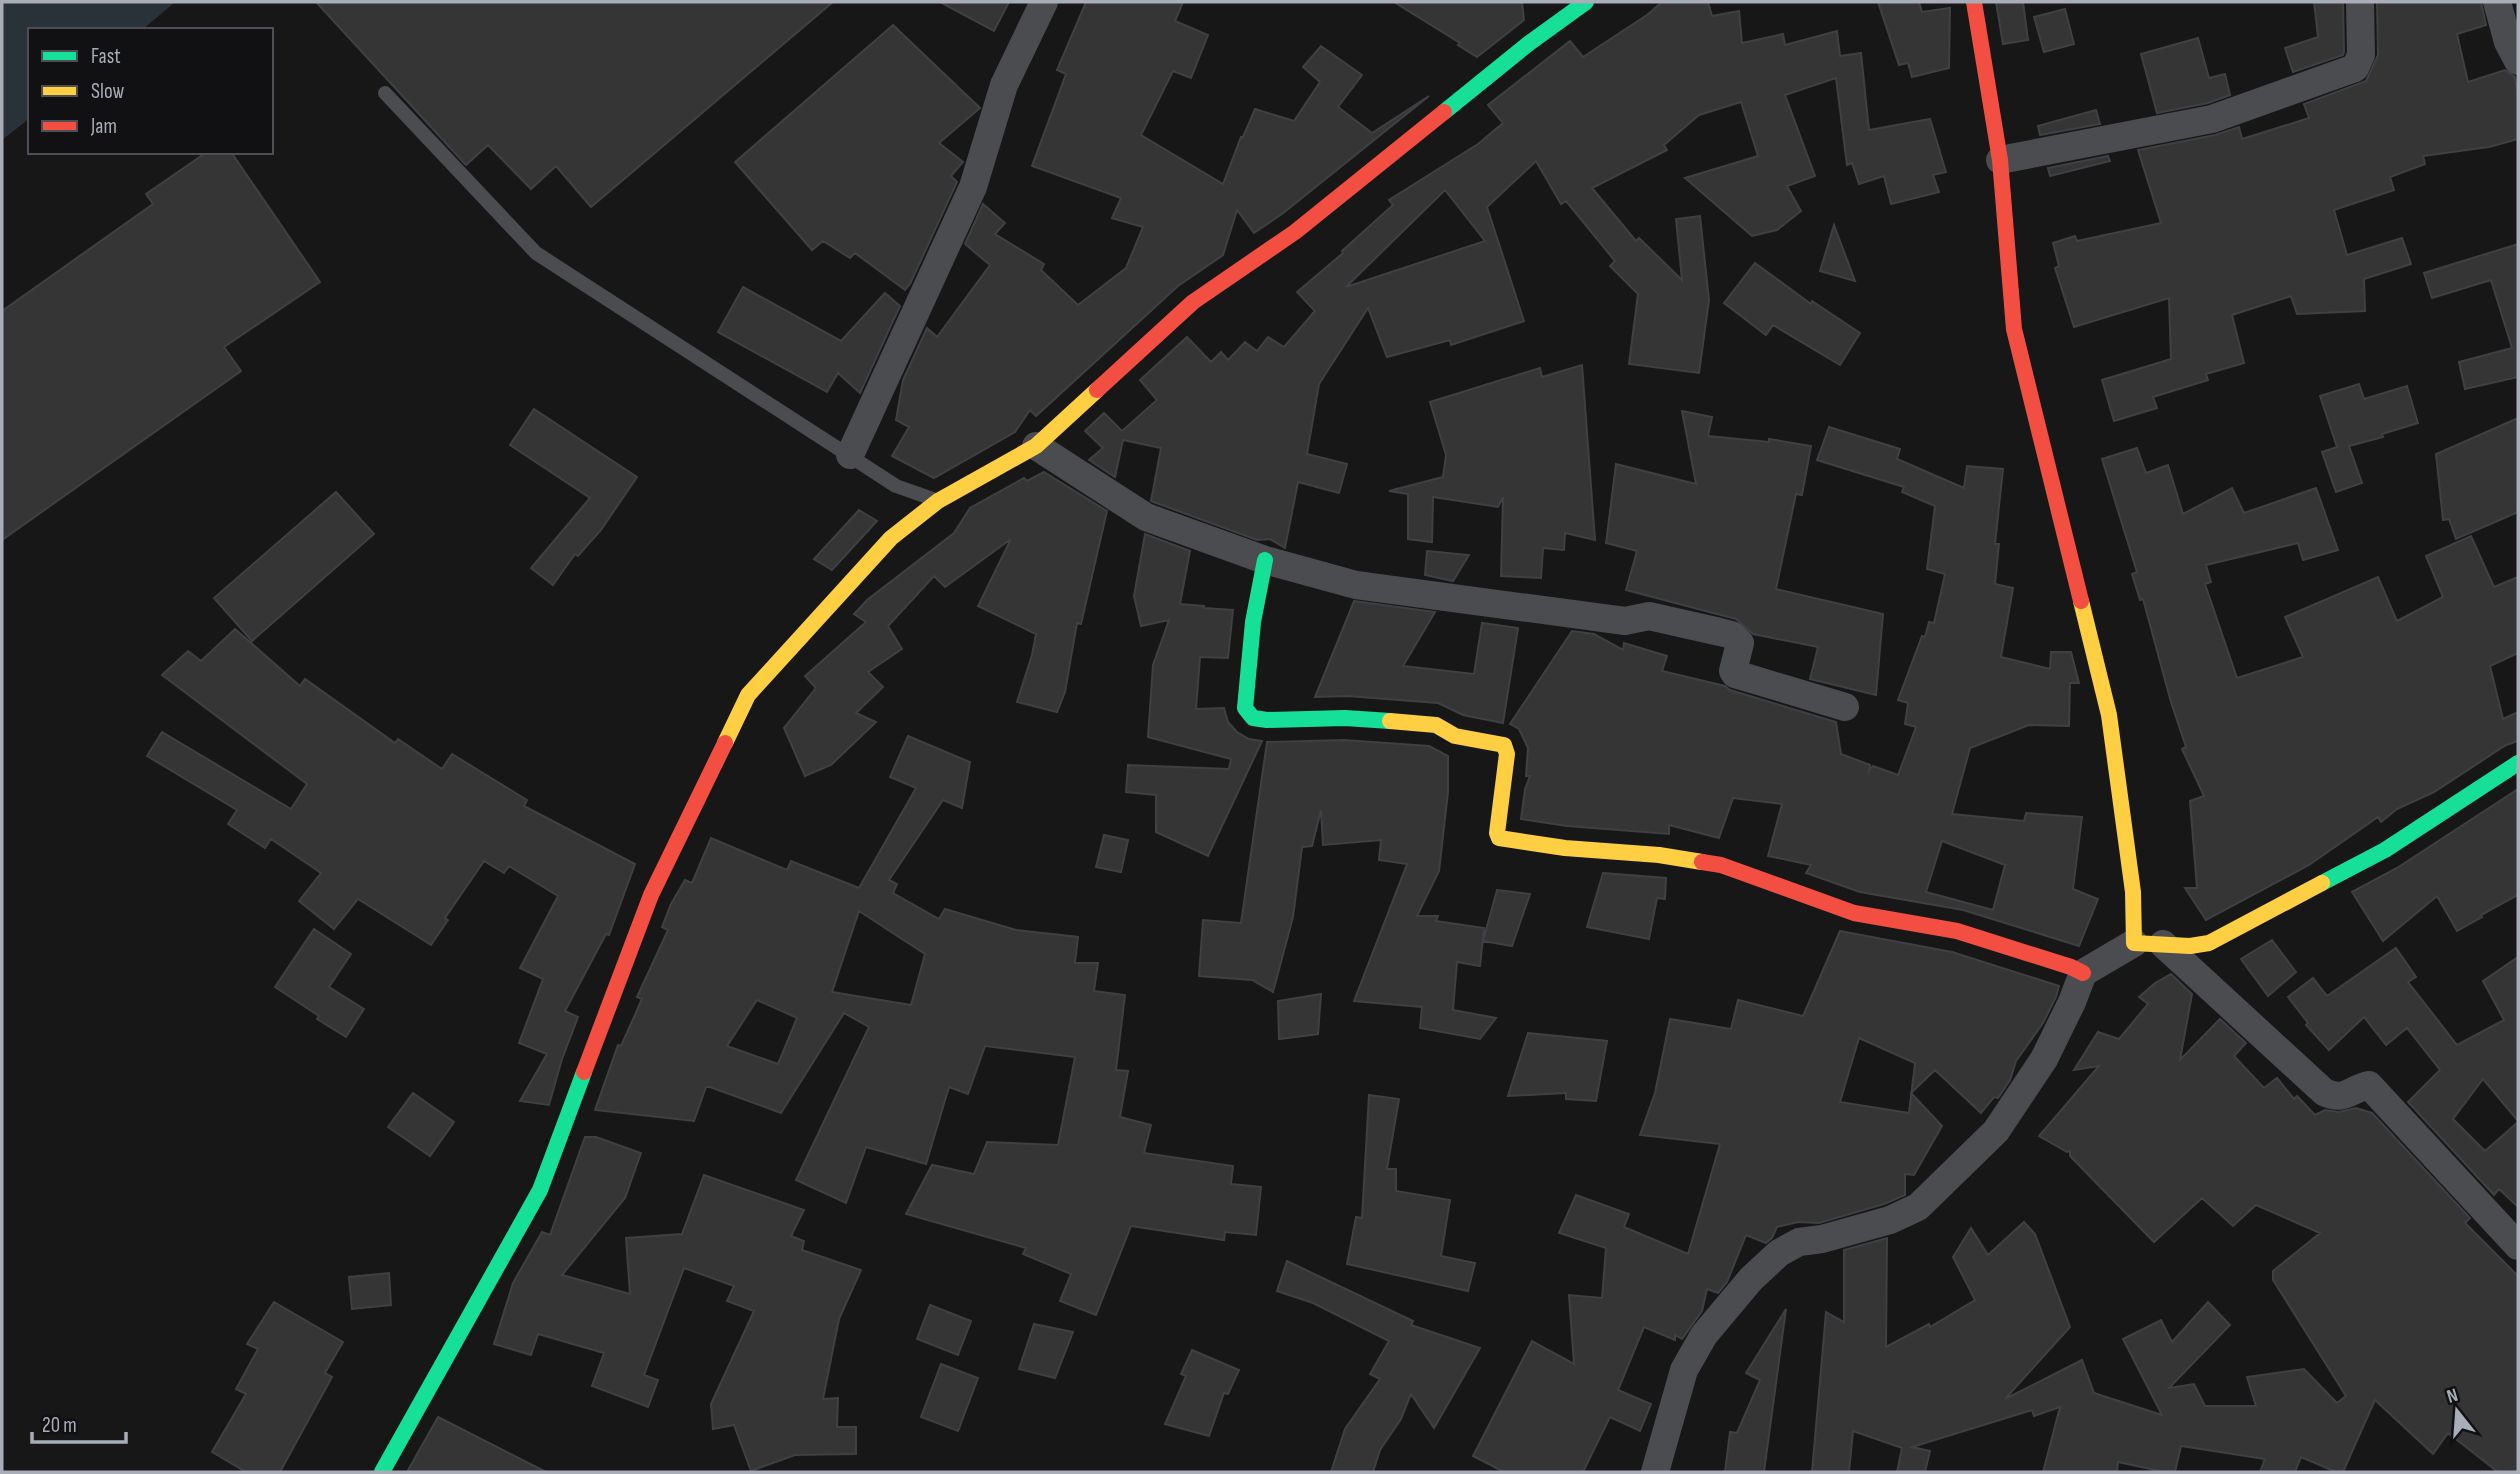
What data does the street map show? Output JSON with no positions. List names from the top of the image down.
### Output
{
  "legend": ["Fast", "Slow", "Jam"],
  "scale_bar": "20 m",
  "north": "top"
}
